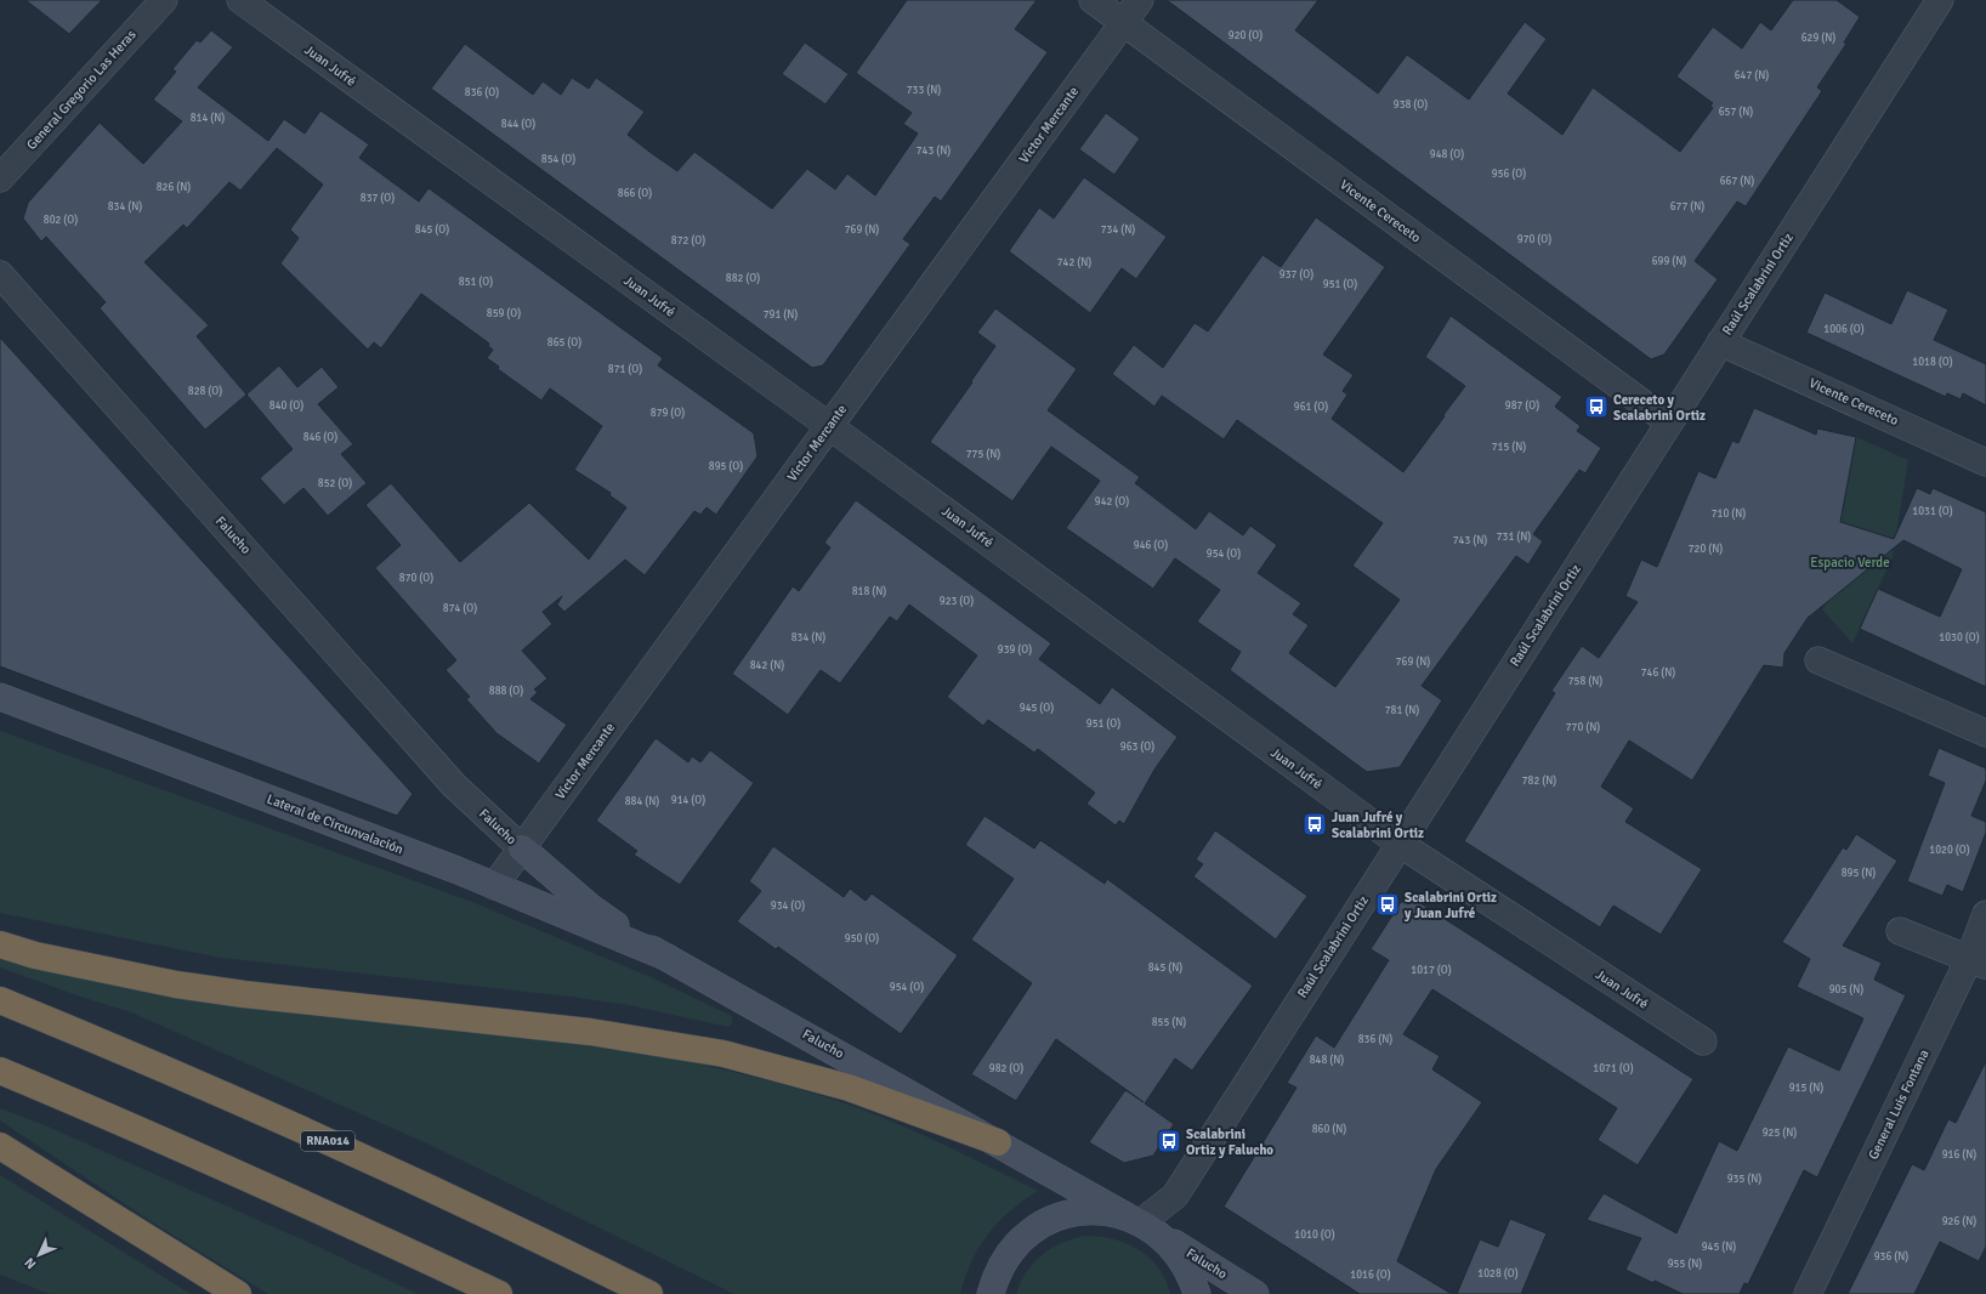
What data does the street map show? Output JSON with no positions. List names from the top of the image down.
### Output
{
  "streets": {
    "highway": ["RNA014"],
    "street": [
      "Juan Jufré",
      "General Gregorio Las Heras",
      "Víctor Mercante",
      "Vicente Cereceto",
      "Raúl Scalabrini Ortiz",
      "Falucho",
      "Lateral de Circunvalación",
      "General Luis Fontana"
    ]
  },
  "crossings": [
    ["Juan Jufré", "Víctor Mercante"],
    ["Juan Jufré", "Raúl Scalabrini Ortiz"],
    ["Víctor Mercante", "Vicente Cereceto"],
    ["Víctor Mercante", "Falucho"],
    ["Víctor Mercante", "Lateral de Circunvalación"],
    ["Vicente Cereceto", "Raúl Scalabrini Ortiz"],
    ["Raúl Scalabrini Ortiz", "Falucho"],
    ["Falucho", "Lateral de Circunvalación"]
  ],
  "parks": ["Espacio Verde"],
  "places": {
    "bus stop": [
      "Cereceto y Scalabrini Ortiz",
      "Juan Jufré y Scalabrini Ortiz",
      "Scalabrini Ortiz y Juan Jufré",
      "Scalabrini Ortiz y Falucho"
    ]
  },
  "house_numbers": [
    "920 (O)",
    "629 (N)",
    "647 (N)",
    "733 (N)",
    "836 (O)",
    "938 (O)",
    "657 (N)",
    "814 (N)",
    "844 (O)",
    "743 (N)",
    "948 (O)",
    "854 (O)",
    "956 (O)",
    "667 (N)",
    "826 (N)",
    "866 (O)",
    "837 (O)",
    "834 (N)",
    "677 (N)",
    "802 (O)",
    "845 (O)",
    "769 (N)",
    "734 (N)",
    "970 (O)",
    "872 (O)",
    "699 (N)",
    "742 (N)",
    "937 (O)",
    "882 (O)",
    "851 (O)",
    "951 (O)",
    "859 (O)",
    "791 (N)",
    "1006 (O)",
    "865 (O)",
    "1018 (O)",
    "871 (O)",
    "828 (O)",
    "840 (O)",
    "987 (O)",
    "961 (O)",
    "879 (O)",
    "846 (O)",
    "715 (N)",
    "775 (N)",
    "895 (O)",
    "852 (O)",
    "942 (O)",
    "1031 (O)",
    "710 (N)",
    "731 (N)",
    "743 (N)",
    "946 (O)",
    "720 (N)",
    "954 (O)",
    "870 (O)",
    "818 (N)",
    "923 (O)",
    "874 (O)",
    "834 (N)",
    "1030 (O)",
    "939 (O)",
    "769 (N)",
    "842 (N)",
    "746 (N)",
    "758 (N)",
    "888 (O)",
    "945 (O)",
    "781 (N)",
    "951 (O)",
    "770 (N)",
    "963 (O)",
    "782 (N)",
    "914 (O)",
    "884 (N)",
    "1020 (O)",
    "895 (N)",
    "934 (O)",
    "950 (O)",
    "845 (N)",
    "1017 (O)",
    "954 (O)",
    "905 (N)",
    "855 (N)",
    "836 (N)",
    "848 (N)",
    "982 (O)",
    "1071 (O)",
    "915 (N)",
    "860 (N)",
    "925 (N)",
    "916 (N)",
    "935 (N)",
    "926 (N)",
    "1010 (O)",
    "945 (N)",
    "936 (N)",
    "955 (N)",
    "1028 (O)",
    "1016 (O)"
  ],
  "north": "bottom left"
}
